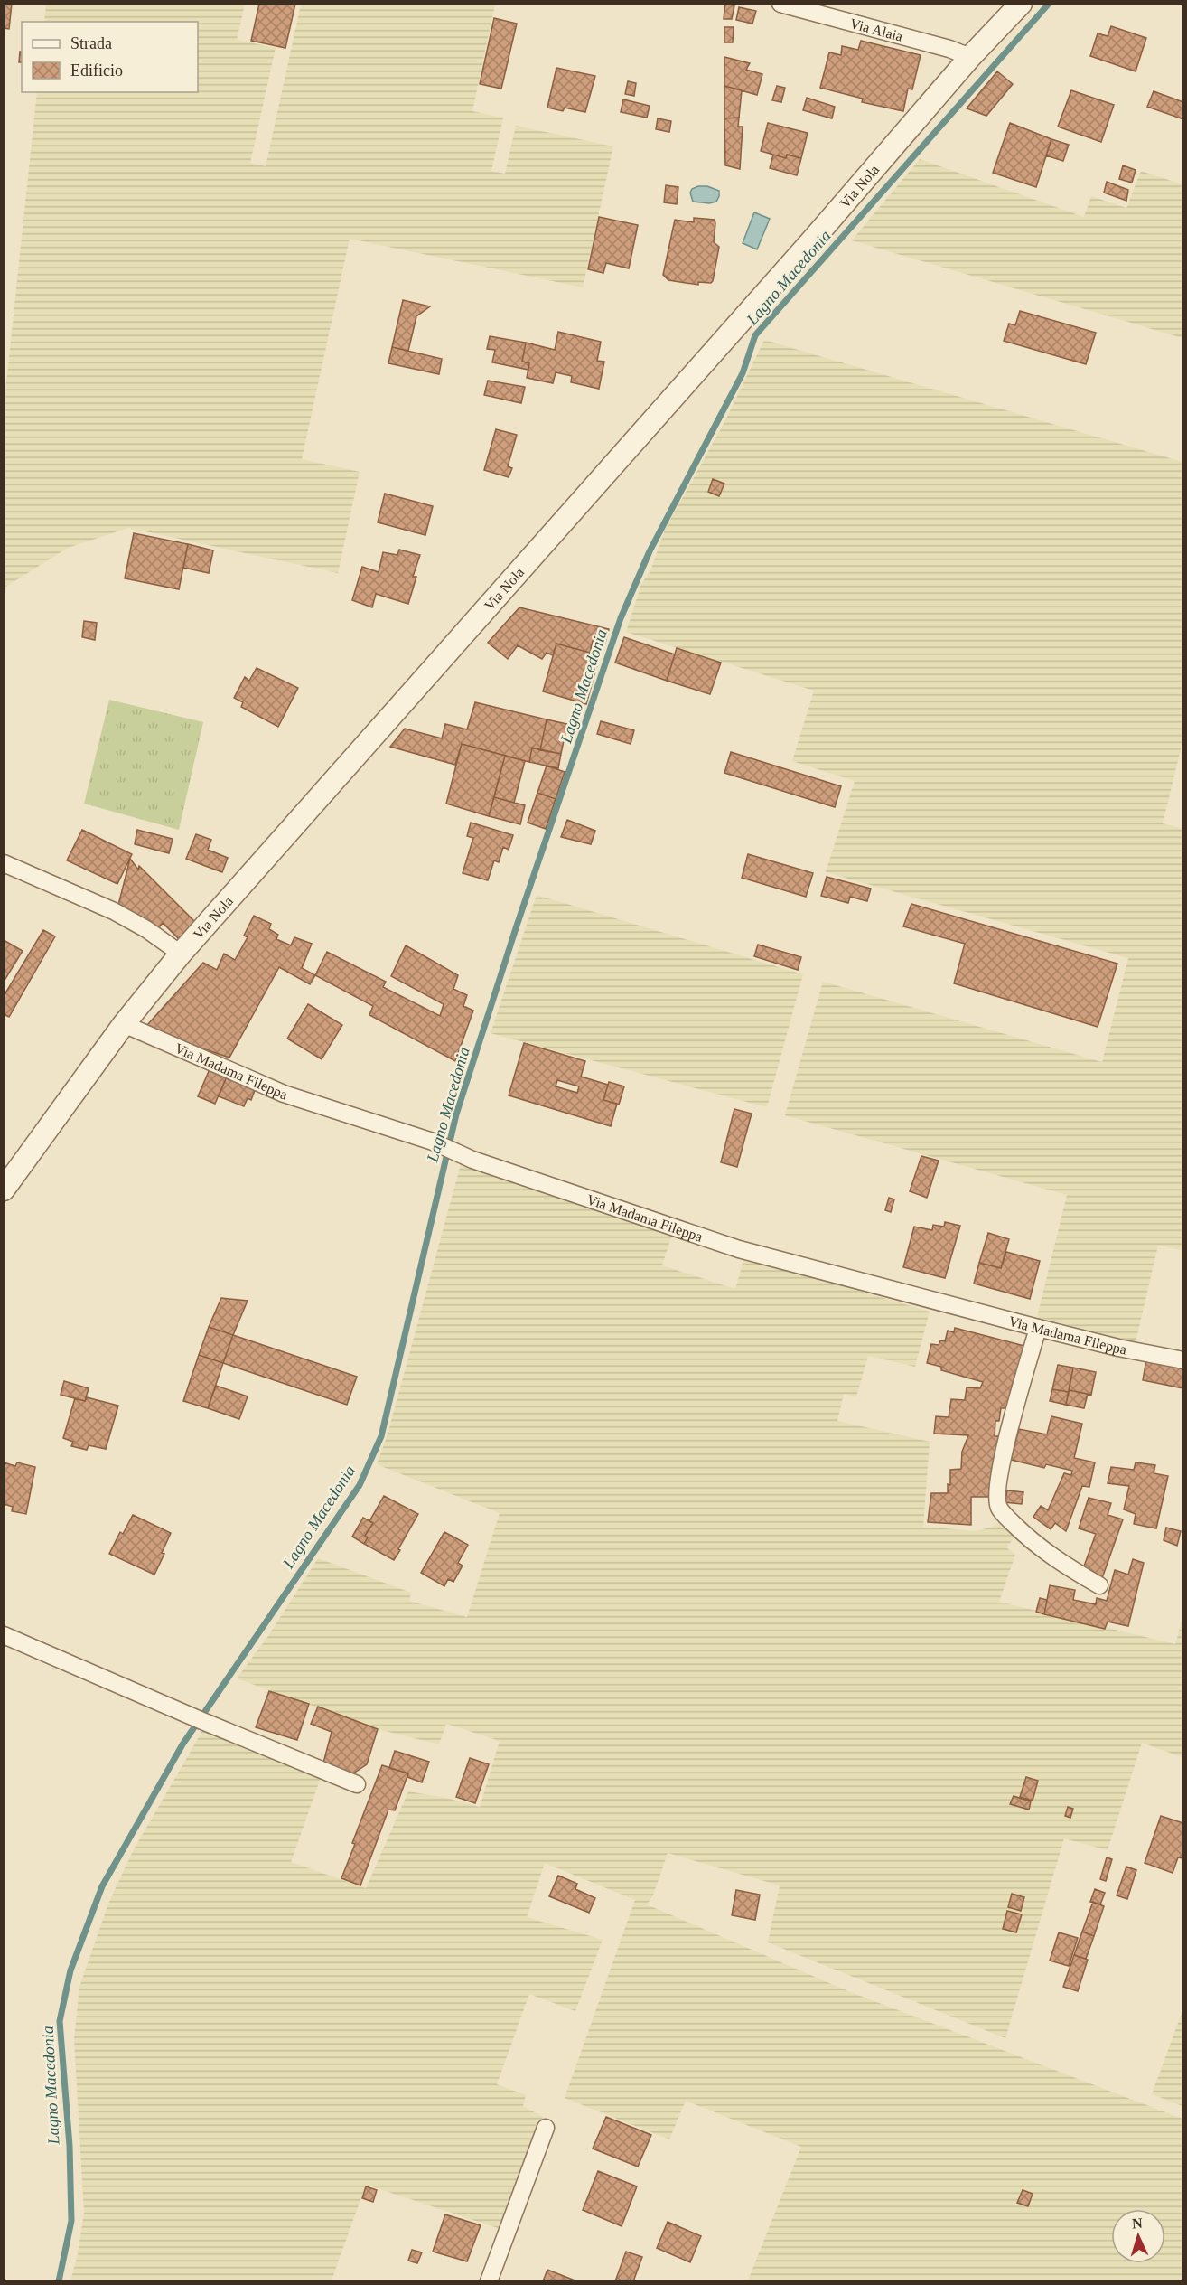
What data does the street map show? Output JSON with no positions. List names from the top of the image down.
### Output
{
  "streets": {
    "street": ["Via Alaia", "Via Nola", "Via Madama Fileppa"]
  },
  "crossings": [
    ["Via Alaia", "Via Nola"],
    ["Via Nola", "Via Madama Fileppa"]
  ],
  "water": ["Lagno Macedonia"],
  "legend": ["Strada", "Edificio"],
  "north": "top"
}
